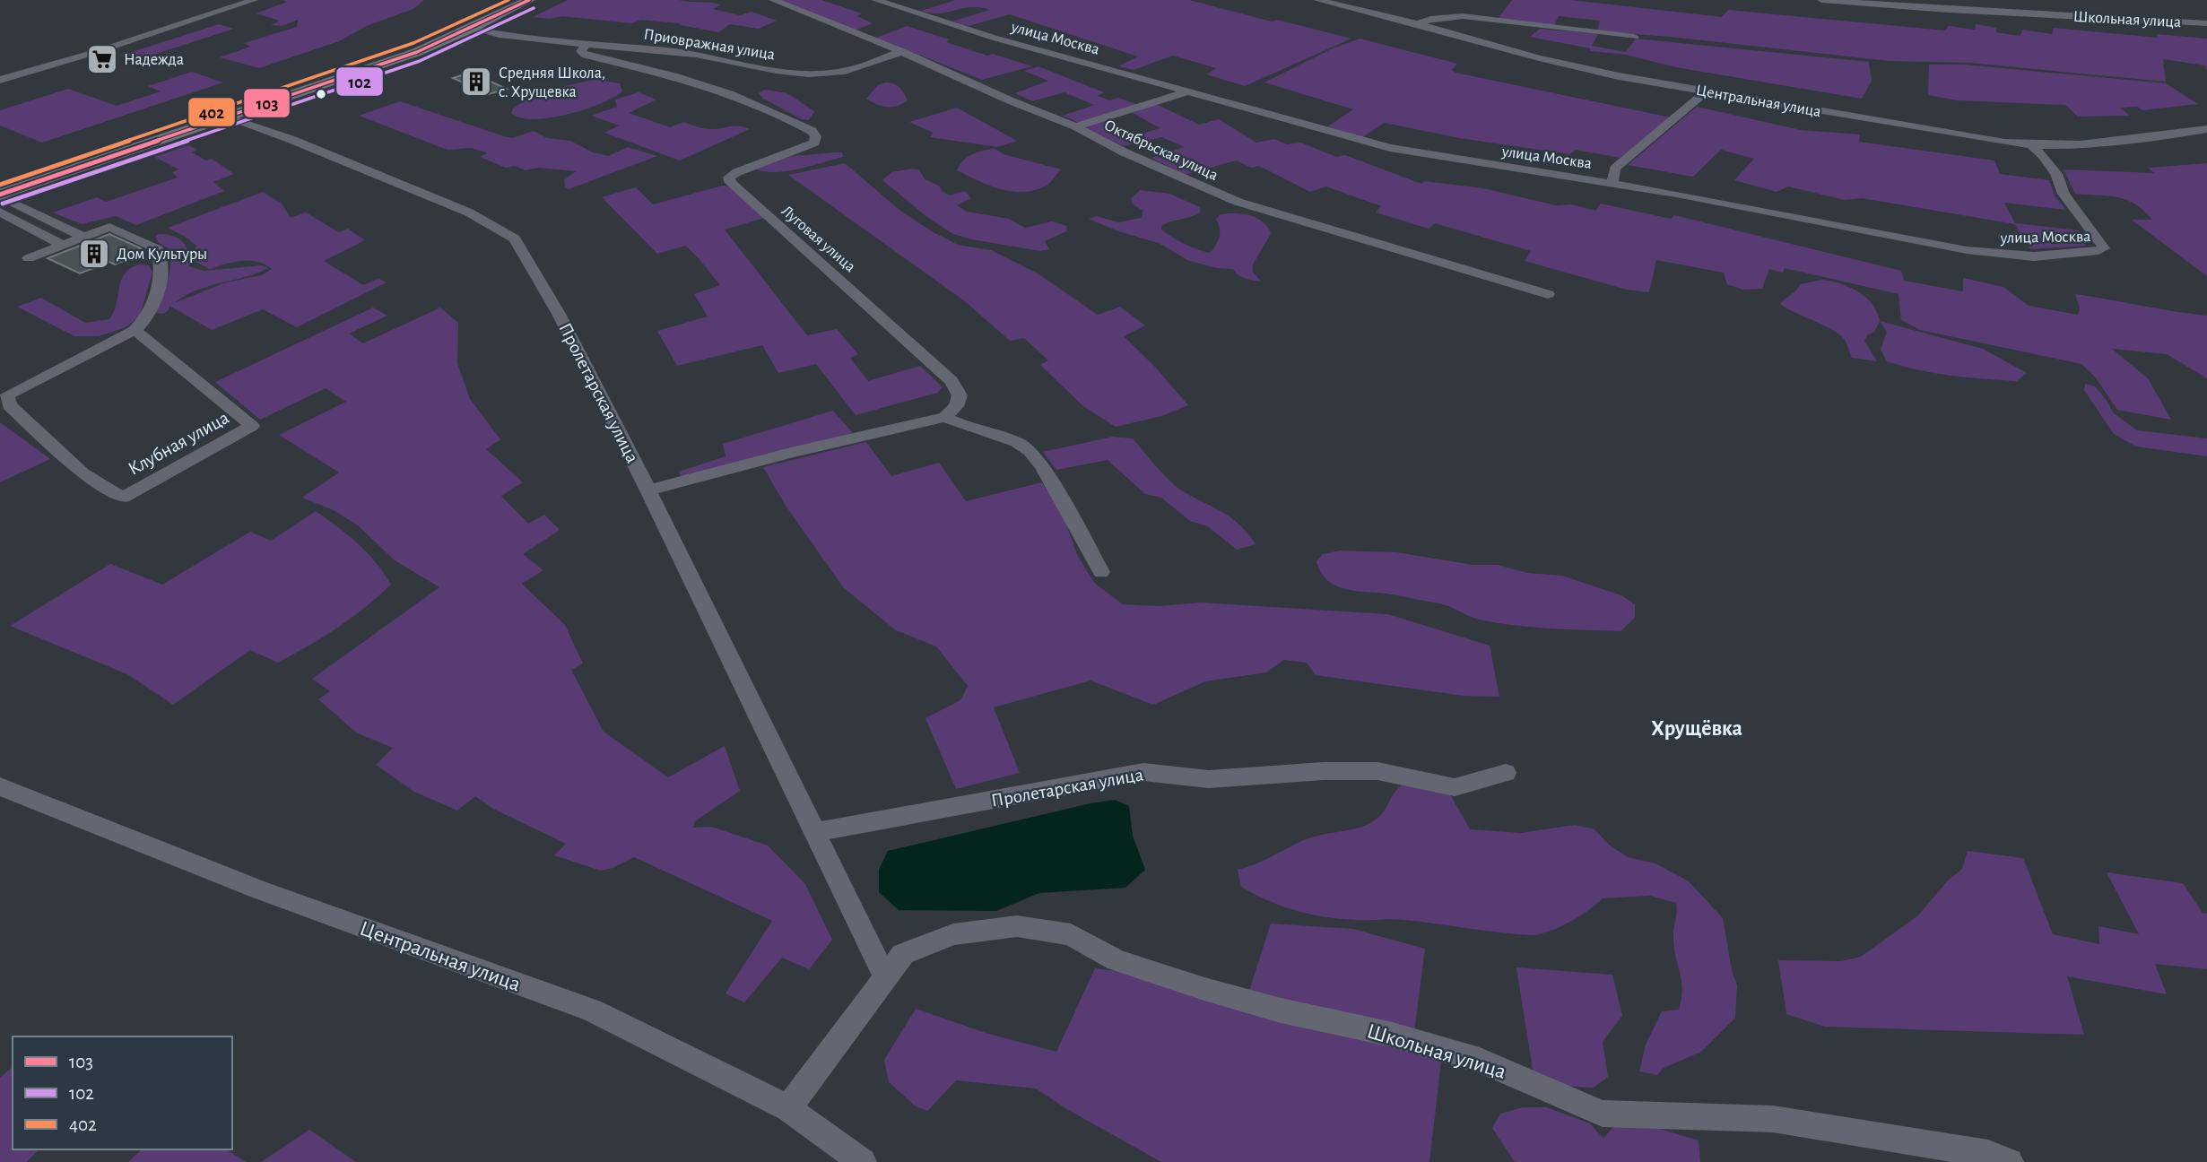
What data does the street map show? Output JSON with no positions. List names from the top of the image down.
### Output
{
  "streets": {
    "street": [
      "Школьная улица",
      "улица Москва",
      "Приовражная улица",
      "Центральная улица",
      "Октябрьская улица",
      "Луговая улица",
      "Пролетарская улица",
      "Клубная улица"
    ]
  },
  "crossings": [
    ["Школьная улица", "Пролетарская улица"],
    ["улица Москва", "Центральная улица"],
    ["Приовражная улица", "Октябрьская улица"],
    ["Приовражная улица", "Луговая улица"]
  ],
  "districts": ["Хрущёвка"],
  "places": {
    "supermarket": ["Надежда"],
    "building": ["Средняя Школа, с. Хрущевка", "Дом Культуры"]
  },
  "lines": ["transit line 103", "transit line 402", "transit line 102"],
  "legend": ["103", "102", "402"]
}
